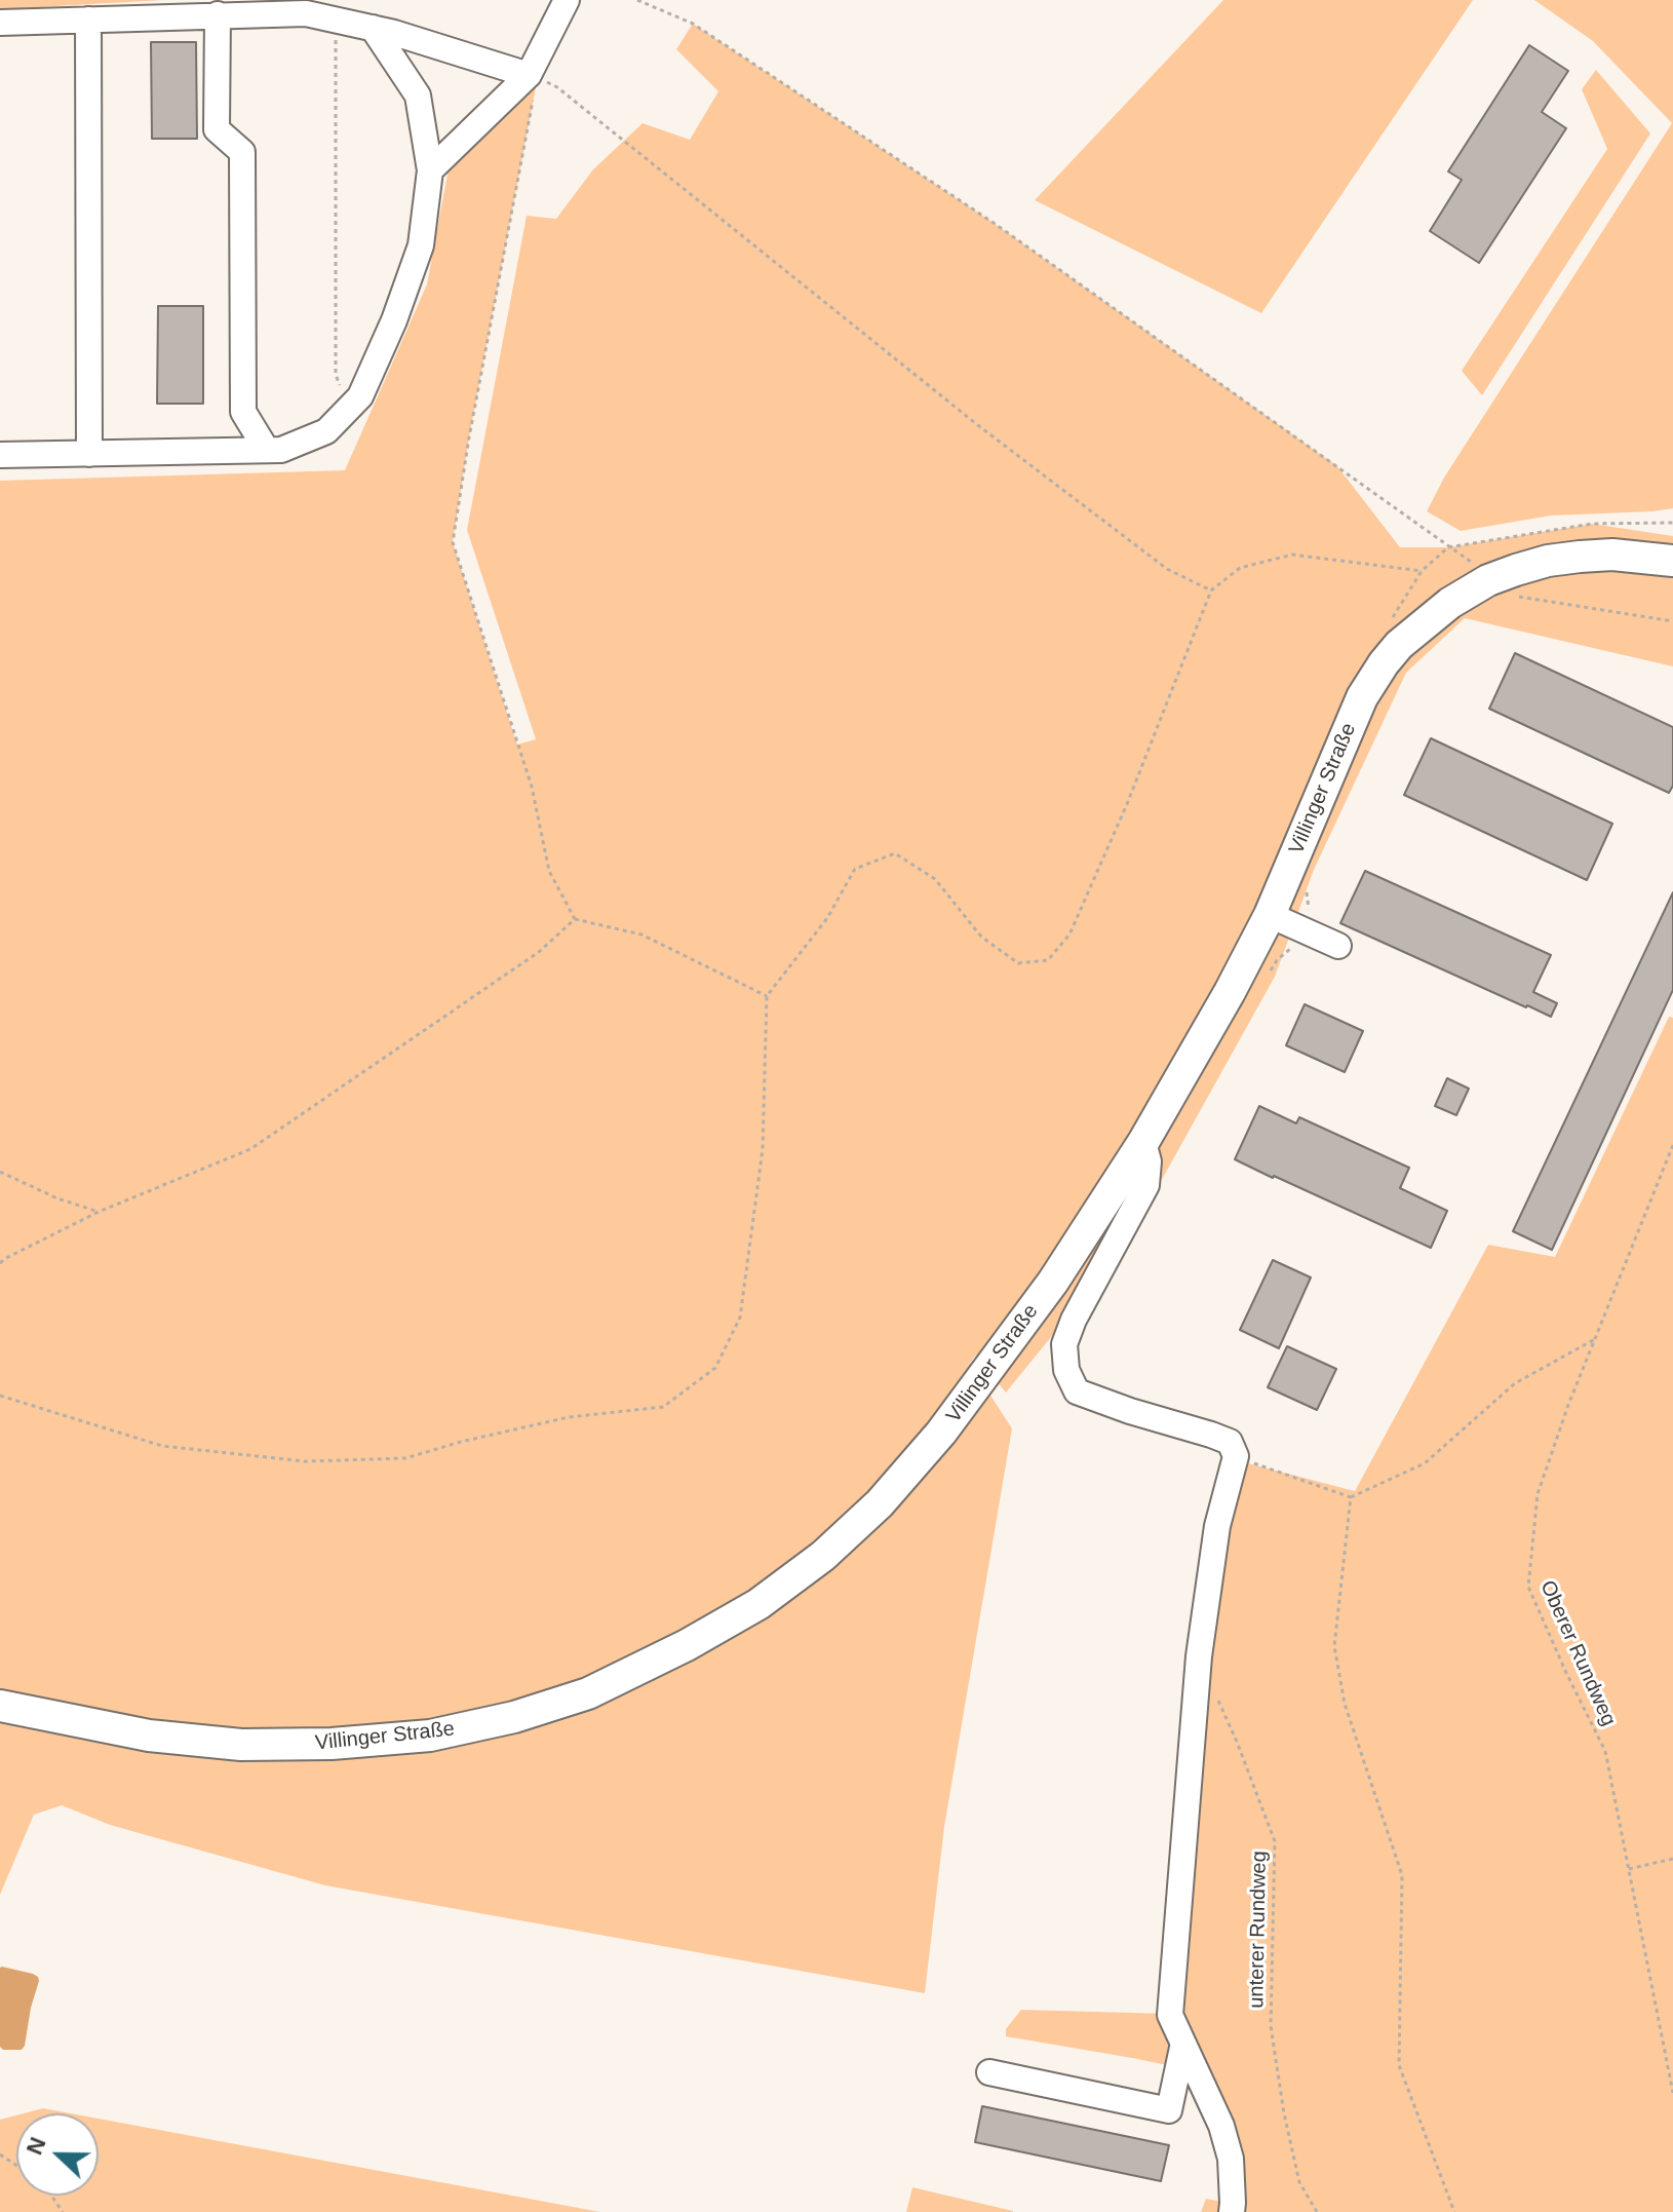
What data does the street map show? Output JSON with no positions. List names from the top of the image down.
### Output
{
  "streets": {
    "main road": ["Villinger Straße"],
    "path": ["Oberer Rundweg", "unterer Rundweg"]
  },
  "north": "left"
}
